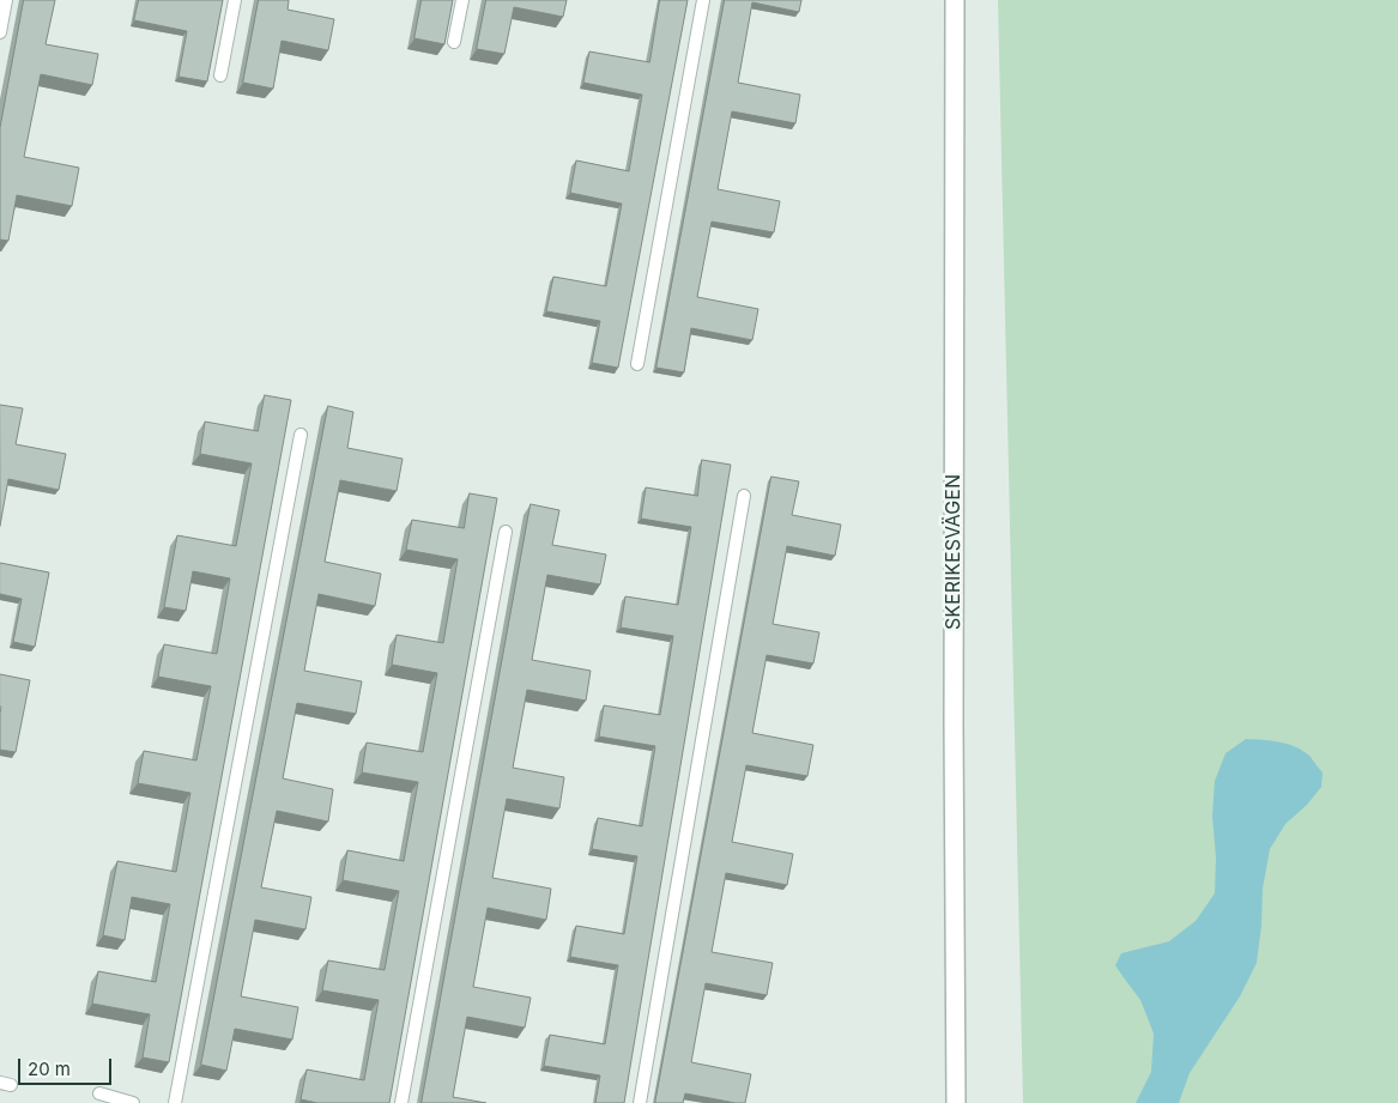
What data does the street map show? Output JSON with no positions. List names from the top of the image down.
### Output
{
  "streets": {
    "street": ["SKERIKESVÄGEN"]
  },
  "scale_bar": "20 m"
}
